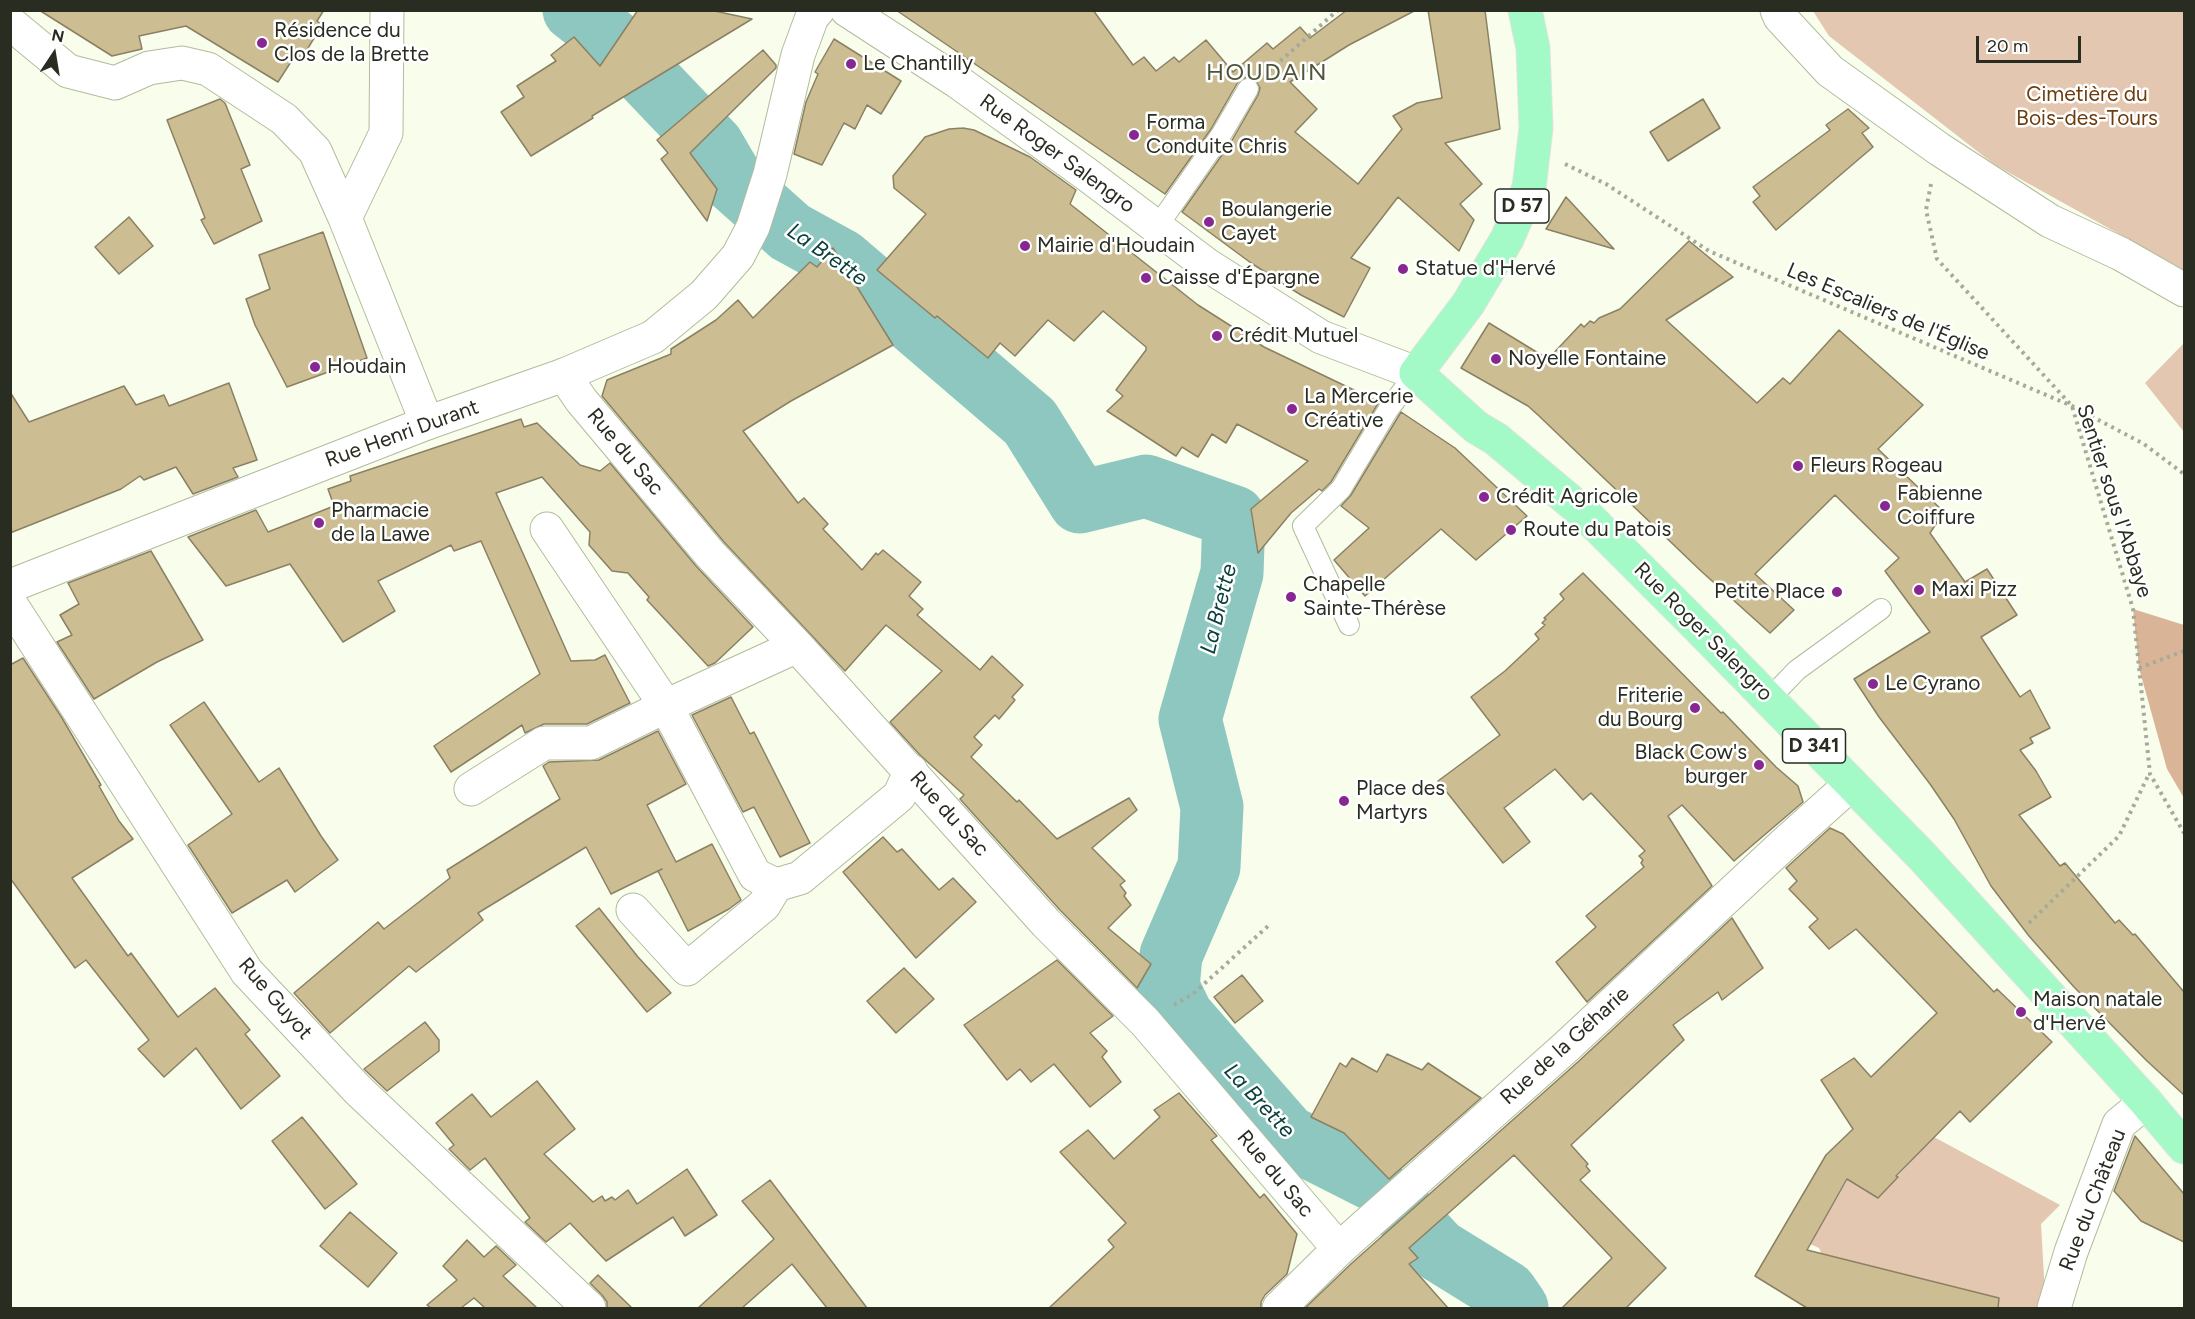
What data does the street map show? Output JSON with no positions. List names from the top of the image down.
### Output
{
  "streets": {
    "main road": ["Rue Roger Salengro", "D 57", "D 341"],
    "street": [
      "Rue Henri Durant",
      "Rue du Sac",
      "Rue Guyot",
      "Rue de la Géharie",
      "Rue du Château"
    ],
    "path": ["Les Escaliers de l'Église", "Sentier sous l'Abbaye"]
  },
  "crossings": [
    ["Rue Roger Salengro", "D 57"],
    ["Rue Roger Salengro", "Rue de la Géharie"],
    ["Rue Roger Salengro", "Rue du Château"],
    ["Les Escaliers de l'Église", "Sentier sous l'Abbaye"],
    ["Rue Henri Durant", "Rue du Sac"],
    ["Rue du Sac", "Rue de la Géharie"]
  ],
  "districts": ["HOUDAIN"],
  "water": ["La Brette"],
  "parks": ["Cimetière du Bois-des-Tours"],
  "places": [
    "Résidence du Clos de la Brette",
    "Le Chantilly",
    "Forma Conduite Chris",
    "Boulangerie Cayet",
    "Mairie d'Houdain",
    "Statue d'Hervé",
    "Caisse d'Épargne",
    "Crédit Mutuel",
    "Noyelle Fontaine",
    "Houdain",
    "La Mercerie Créative",
    "Fleurs Rogeau",
    "Crédit Agricole",
    "Fabienne Coiffure",
    "Pharmacie de la Lawe",
    "Route du Patois",
    "Maxi Pizz",
    "Petite Place",
    "Chapelle Sainte-Thérèse",
    "Le Cyrano",
    "Friterie du Bourg",
    "Black Cow's burger",
    "Place des Martyrs",
    "Maison natale d'Hervé"
  ],
  "scale_bar": "20 m",
  "north": "top"
}
